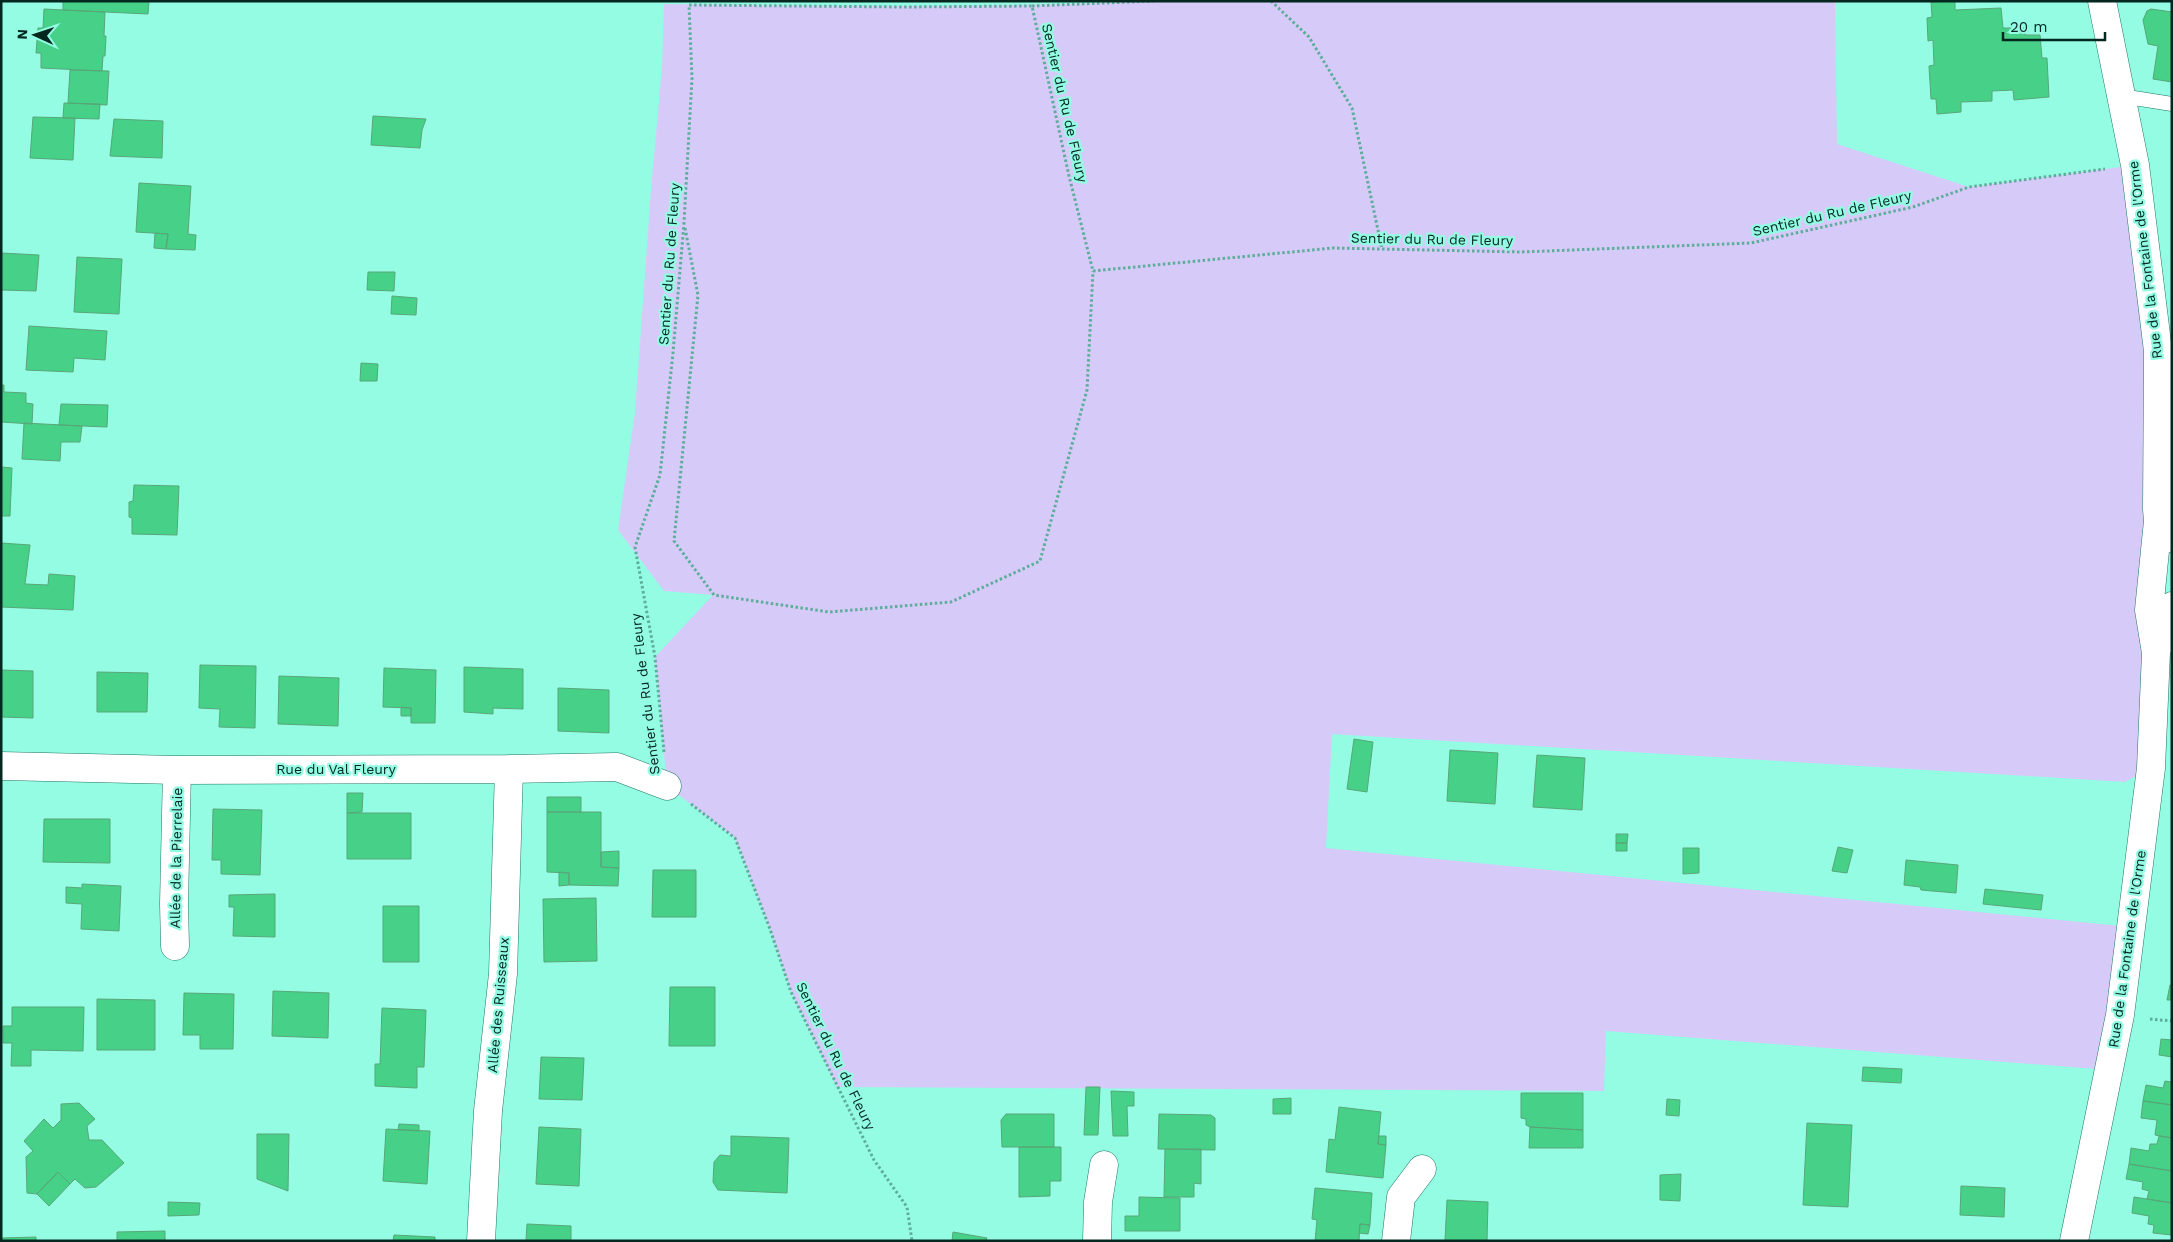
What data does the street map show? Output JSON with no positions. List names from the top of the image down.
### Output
{
  "streets": {
    "street": [
      "Rue de la Fontaine de l'Orme",
      "Rue du Val Fleury",
      "Allée de la Pierrelaie",
      "Allée des Ruisseaux"
    ],
    "path": ["Sentier du Ru de Fleury"]
  },
  "crossings": [
    ["Sentier du Ru de Fleury", "Rue de la Fontaine de l'Orme"],
    ["Sentier du Ru de Fleury", "Rue du Val Fleury"],
    ["Rue du Val Fleury", "Allée de la Pierrelaie"],
    ["Rue du Val Fleury", "Allée des Ruisseaux"]
  ],
  "scale_bar": "20 m",
  "north": "left"
}
